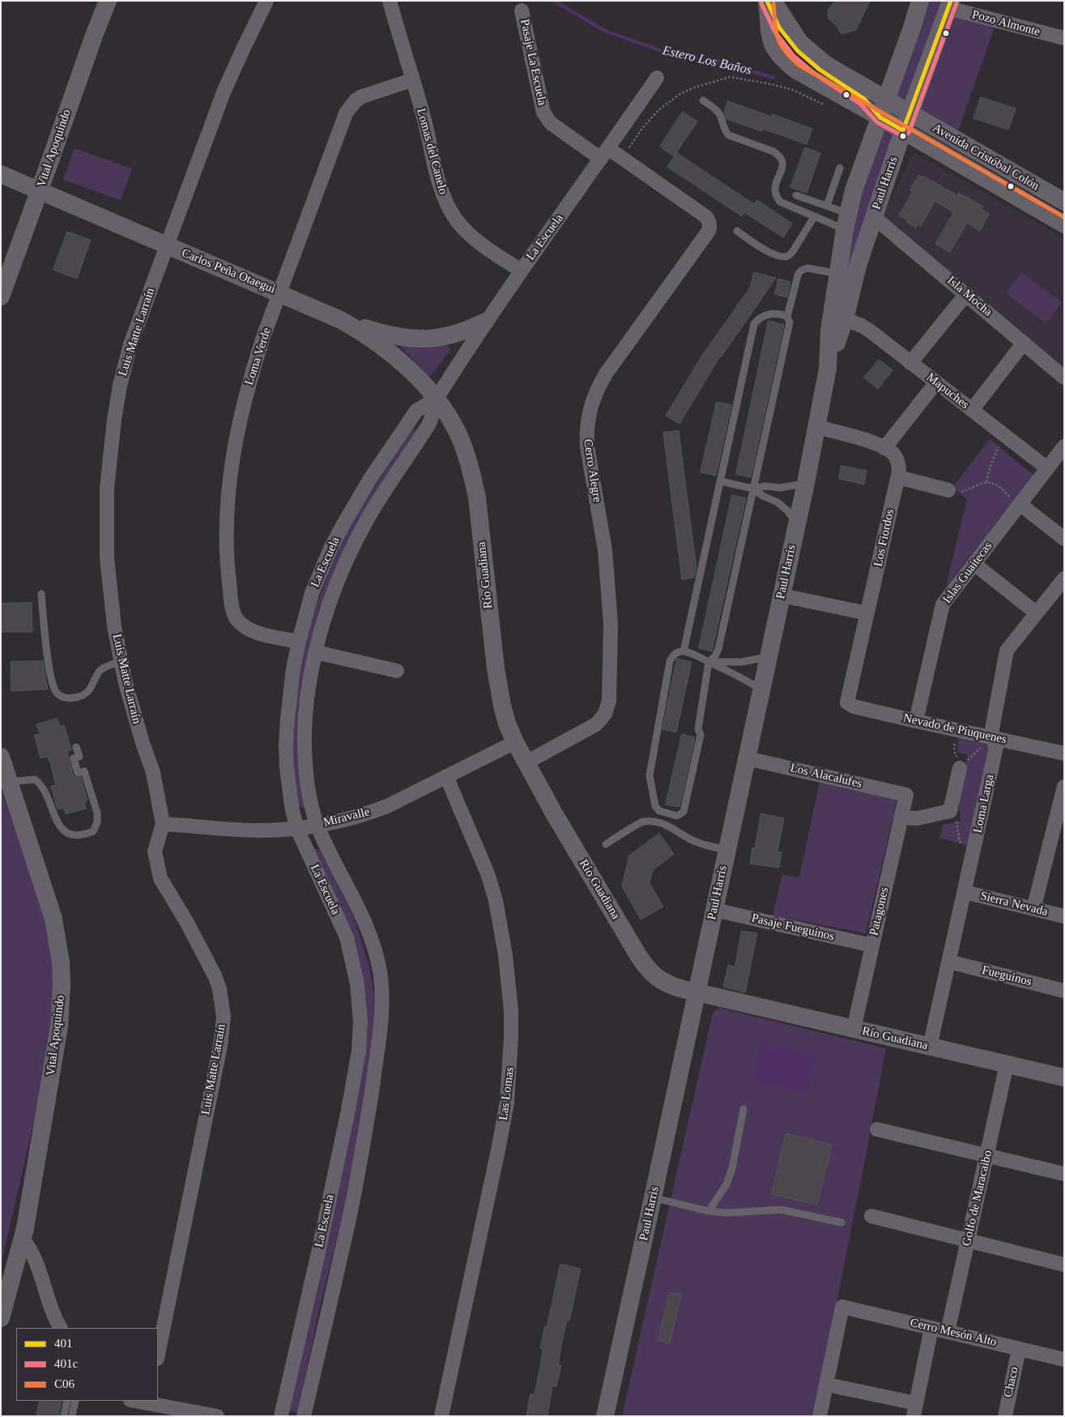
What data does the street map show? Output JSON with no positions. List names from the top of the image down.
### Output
{
  "streets": {
    "street": [
      "Pozo Almonte",
      "Pasaje La Escuela",
      "Vital Apoquindo",
      "Lomas del Canelo",
      "Avenida Cristóbal Colón",
      "Paul Harris",
      "La Escuela",
      "Carlos Peña Otaegui",
      "Isla Mocha",
      "Luis Matte Larraín",
      "Loma Verde",
      "Mapuches",
      "Cerro Alegre",
      "Los Fiordos",
      "Islas Guaitecas",
      "Río Guadiana",
      "Nevado de Piuquenes",
      "Los Alacalufes",
      "Loma Larga",
      "Miravalle",
      "Sierra Nevada",
      "Patagones",
      "Pasaje Fueguinos",
      "Fueguinos",
      "Las Lomas",
      "Golfo de Maracaibo",
      "Cerro Mesón Alto",
      "Chaco"
    ]
  },
  "crossings": [
    ["Pozo Almonte", "Paul Harris"],
    ["Pasaje La Escuela", "La Escuela"],
    ["Pasaje La Escuela", "Cerro Alegre"],
    ["Vital Apoquindo", "Carlos Peña Otaegui"],
    ["Lomas del Canelo", "La Escuela"],
    ["Lomas del Canelo", "Loma Verde"],
    ["Avenida Cristóbal Colón", "Paul Harris"],
    ["Paul Harris", "Isla Mocha"],
    ["Paul Harris", "Mapuches"],
    ["Paul Harris", "Los Fiordos"],
    ["Paul Harris", "Río Guadiana"],
    ["Paul Harris", "Los Alacalufes"],
    ["Paul Harris", "Pasaje Fueguinos"],
    ["La Escuela", "Carlos Peña Otaegui"],
    ["La Escuela", "Loma Verde"],
    ["La Escuela", "Cerro Alegre"],
    ["La Escuela", "Río Guadiana"],
    ["La Escuela", "Miravalle"],
    ["Carlos Peña Otaegui", "Luis Matte Larraín"],
    ["Carlos Peña Otaegui", "Loma Verde"],
    ["Carlos Peña Otaegui", "Río Guadiana"],
    ["Luis Matte Larraín", "Miravalle"],
    ["Mapuches", "Islas Guaitecas"],
    ["Cerro Alegre", "Río Guadiana"],
    ["Los Fiordos", "Nevado de Piuquenes"],
    ["Islas Guaitecas", "Nevado de Piuquenes"],
    ["Río Guadiana", "Loma Larga"],
    ["Río Guadiana", "Miravalle"],
    ["Río Guadiana", "Patagones"],
    ["Río Guadiana", "Golfo de Maracaibo"],
    ["Nevado de Piuquenes", "Loma Larga"],
    ["Los Alacalufes", "Patagones"],
    ["Loma Larga", "Sierra Nevada"],
    ["Loma Larga", "Fueguinos"],
    ["Miravalle", "Las Lomas"],
    ["Patagones", "Pasaje Fueguinos"],
    ["Golfo de Maracaibo", "Cerro Mesón Alto"],
    ["Cerro Mesón Alto", "Chaco"]
  ],
  "water": ["Estero Los Baños"],
  "lines": ["transit line 401", "transit line C06", "transit line 401c"],
  "legend": ["401", "401c", "C06"]
}
